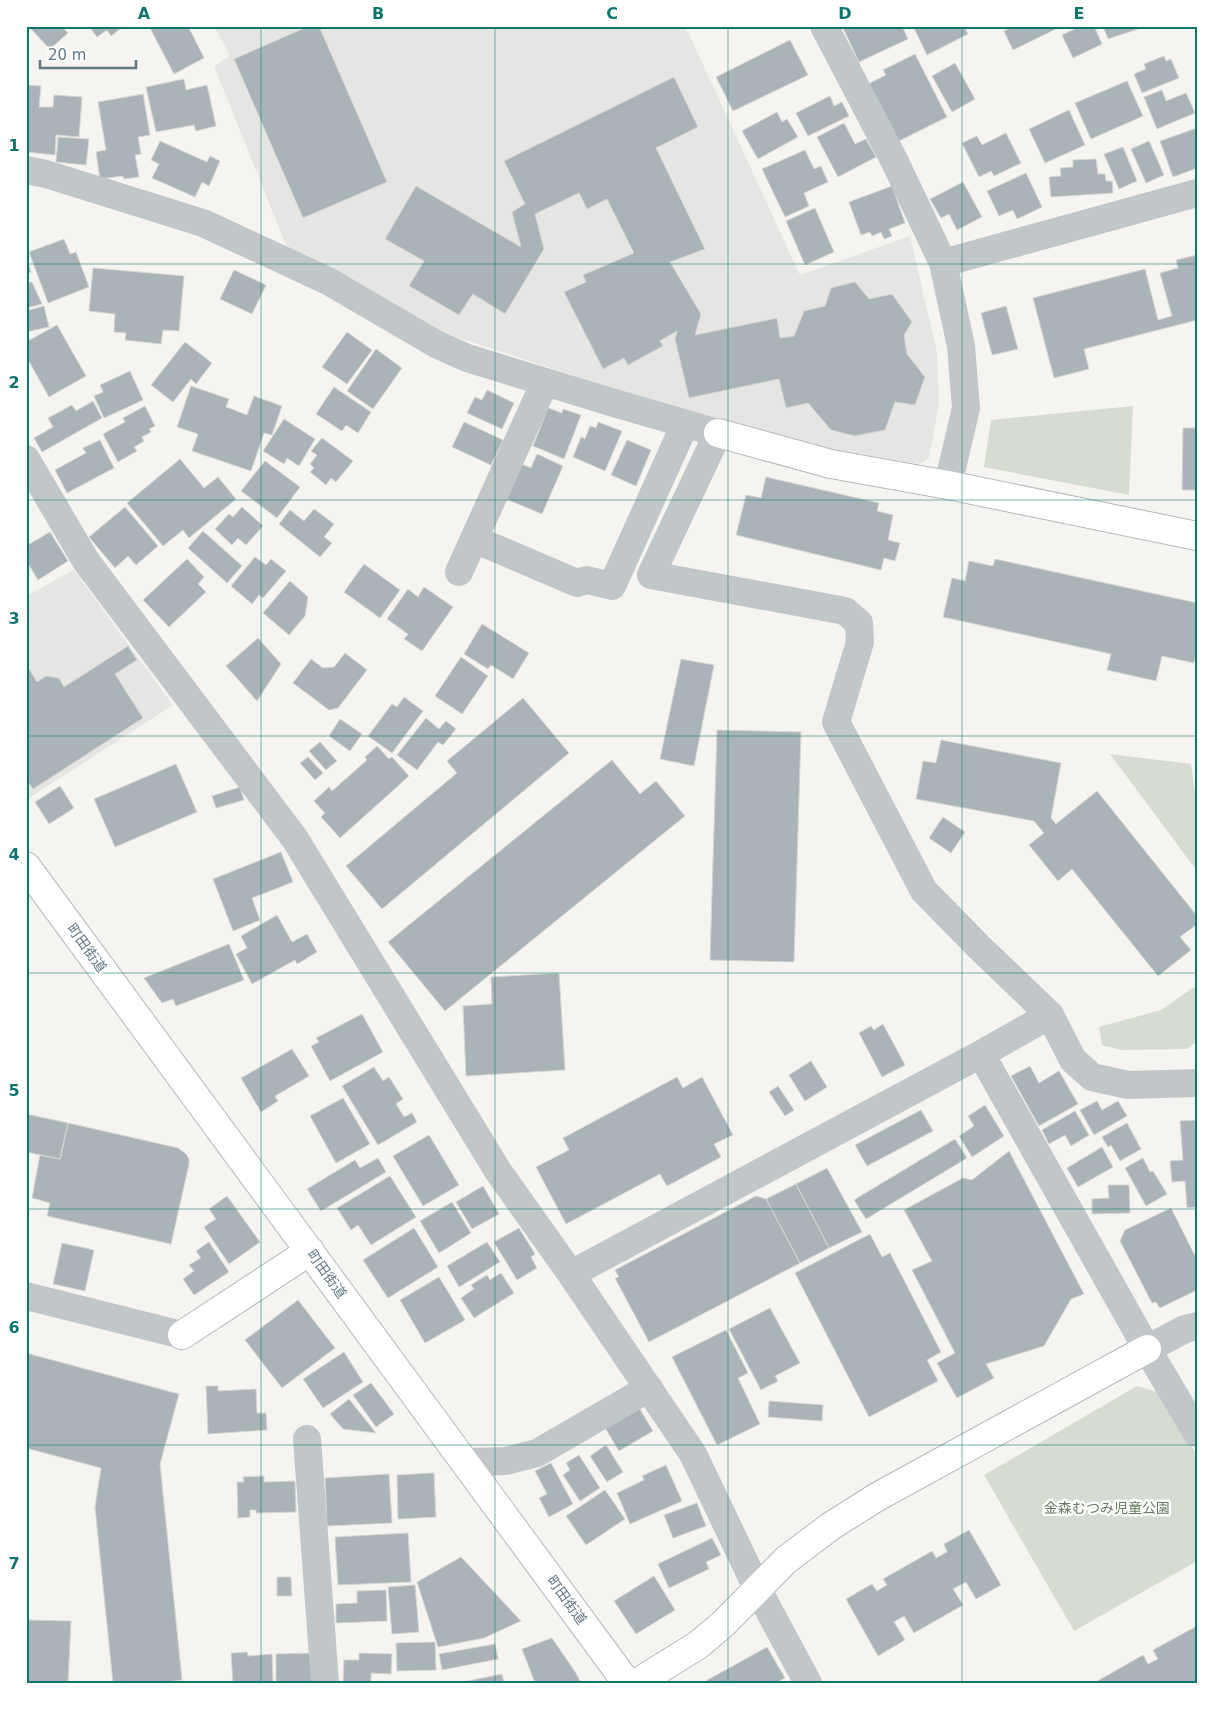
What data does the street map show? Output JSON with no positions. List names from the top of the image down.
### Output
{
  "streets": {
    "street": ["町田街道"]
  },
  "parks": ["金森むつみ児童公園"],
  "scale_bar": "20 m",
  "grid": {
    "columns": [
      "A",
      "B",
      "C",
      "D",
      "E"
    ],
    "rows": [
      "1",
      "2",
      "3",
      "4",
      "5",
      "6",
      "7"
    ]
  }
}
